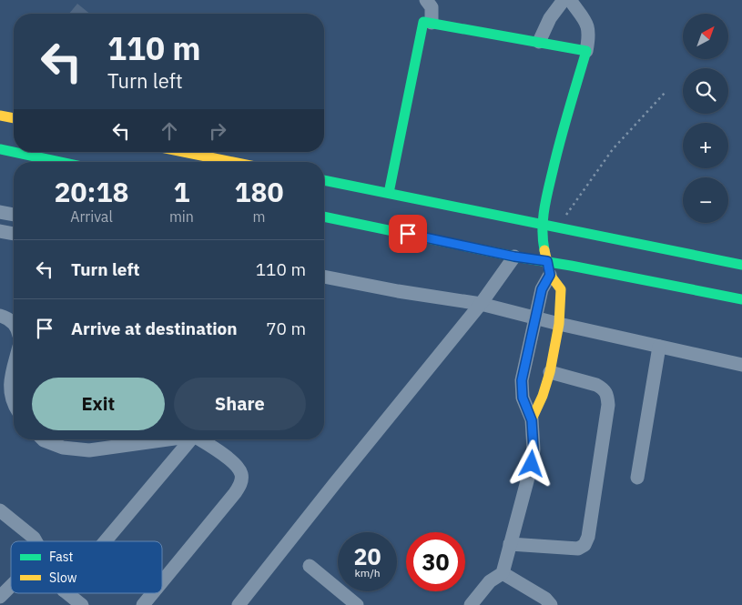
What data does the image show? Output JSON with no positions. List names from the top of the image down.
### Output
{
  "legend": ["Fast", "Slow"],
  "north": "top right",
  "page": {
    "map_buttons": ["+", "−"],
    "turn": ["110 m", "Turn left"],
    "eta": [
      "20:18",
      "Arrival",
      "1",
      "min",
      "180",
      "m"
    ],
    "list": [
      {
        "name": "Turn left",
        "value": "110 m"
      },
      {
        "name": "Arrive at destination",
        "value": "70 m"
      }
    ],
    "buttons": ["Exit", "Share"],
    "speed": "20 km/h",
    "limit": "30"
  }
}
